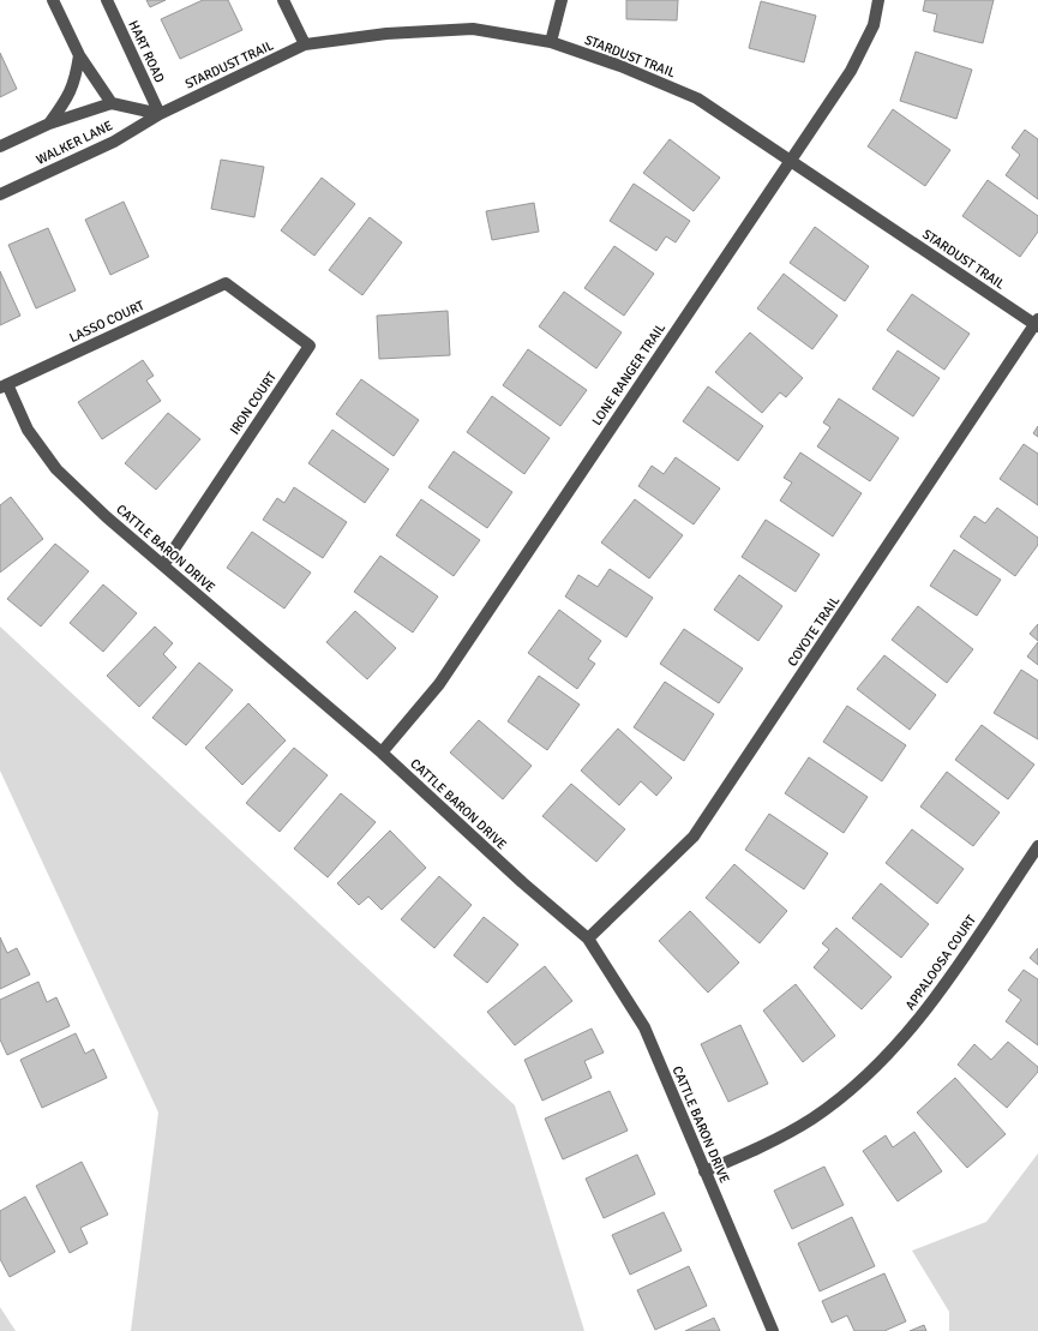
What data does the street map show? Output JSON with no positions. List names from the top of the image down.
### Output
{
  "streets": {
    "street": [
      "HART ROAD",
      "STARDUST TRAIL",
      "WALKER LANE",
      "LASSO COURT",
      "LONE RANGER TRAIL",
      "IRON COURT",
      "CATTLE BARON DRIVE",
      "COYOTE TRAIL",
      "APPALOOSA COURT"
    ]
  },
  "crossings": [
    ["HART ROAD", "STARDUST TRAIL"],
    ["HART ROAD", "WALKER LANE"],
    ["STARDUST TRAIL", "WALKER LANE"],
    ["STARDUST TRAIL", "LONE RANGER TRAIL"],
    ["STARDUST TRAIL", "COYOTE TRAIL"],
    ["LASSO COURT", "IRON COURT"],
    ["LASSO COURT", "CATTLE BARON DRIVE"],
    ["LONE RANGER TRAIL", "CATTLE BARON DRIVE"],
    ["IRON COURT", "CATTLE BARON DRIVE"],
    ["CATTLE BARON DRIVE", "COYOTE TRAIL"],
    ["CATTLE BARON DRIVE", "APPALOOSA COURT"]
  ]
}
